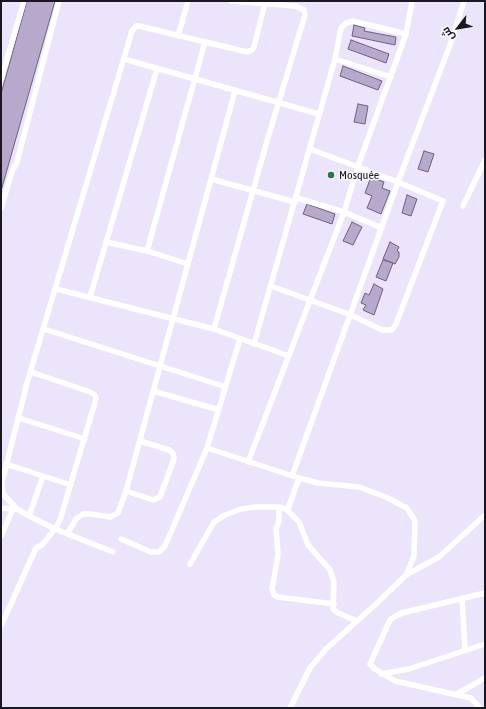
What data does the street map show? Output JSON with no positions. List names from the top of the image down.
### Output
{
  "places": ["Mosquée"],
  "north": "bottom left"
}
